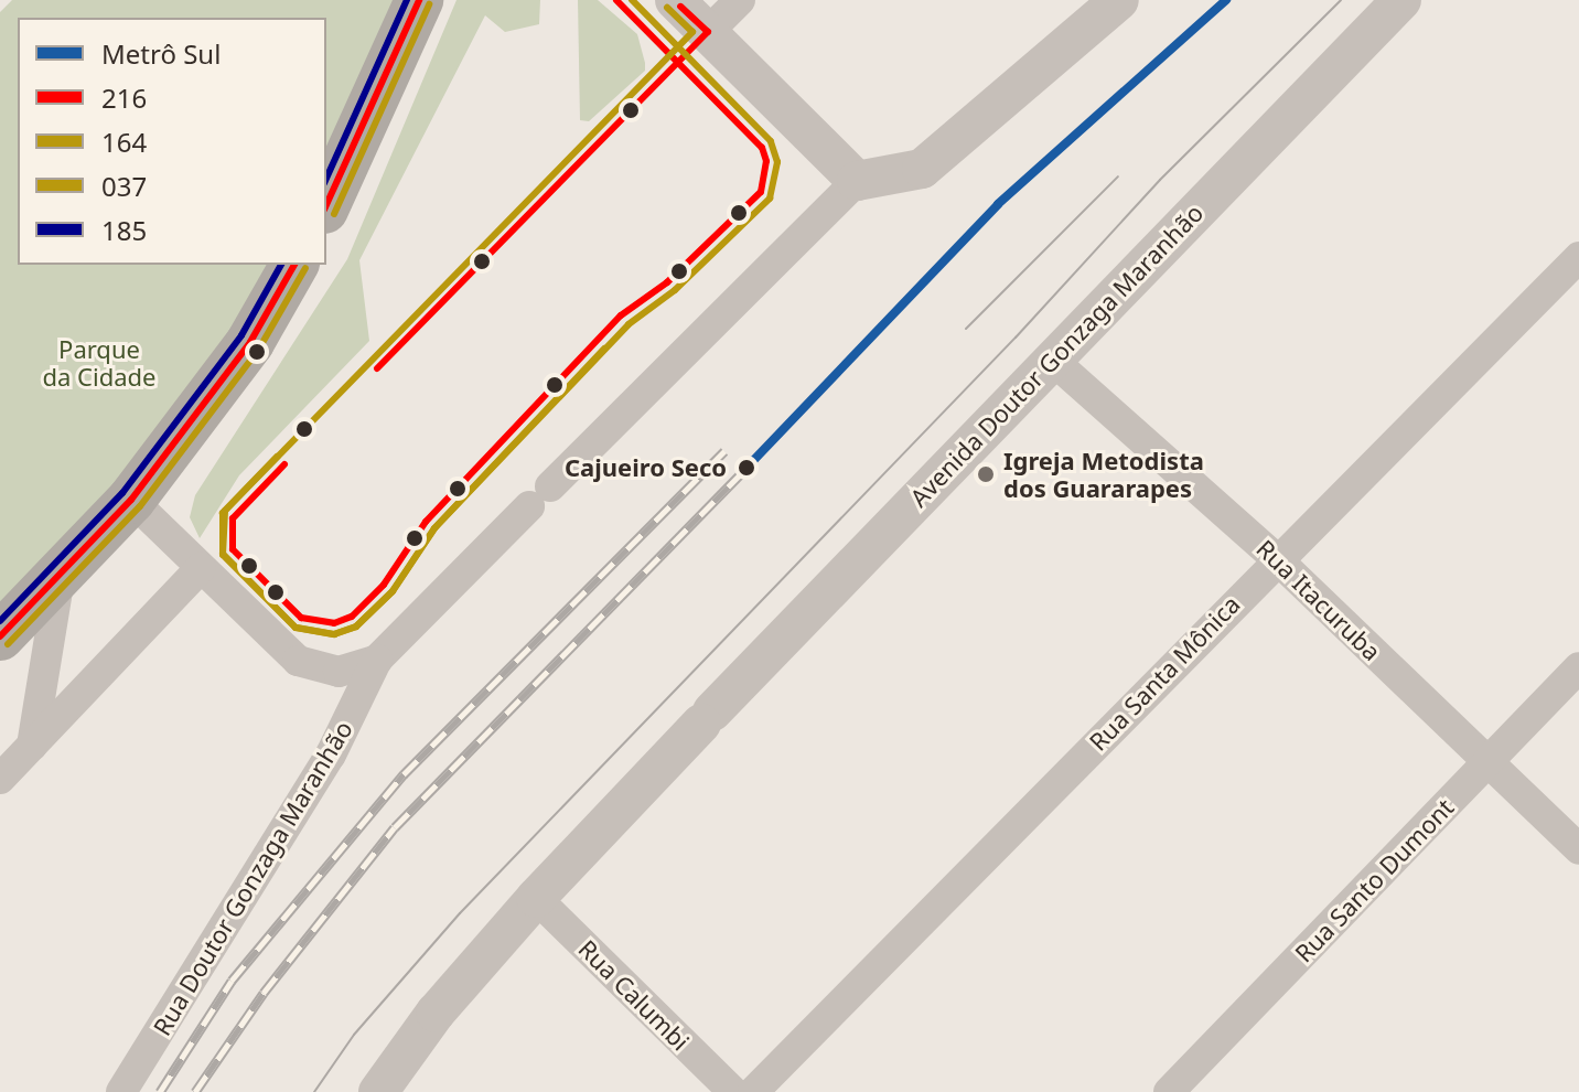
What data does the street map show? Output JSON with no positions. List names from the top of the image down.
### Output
{
  "streets": {
    "street": [
      "Avenida Doutor Gonzaga Maranhão",
      "Rua Itacuruba",
      "Rua Santa Mônica",
      "Rua Doutor Gonzaga Maranhão",
      "Rua Santo Dumont",
      "Rua Calumbi"
    ]
  },
  "crossings": [
    ["Avenida Doutor Gonzaga Maranhão", "Rua Itacuruba"],
    ["Avenida Doutor Gonzaga Maranhão", "Rua Calumbi"],
    ["Rua Itacuruba", "Rua Santa Mônica"],
    ["Rua Itacuruba", "Rua Santo Dumont"]
  ],
  "parks": ["Parque da Cidade"],
  "places": ["Cajueiro Seco", "Igreja Metodista dos Guararapes"],
  "lines": [
    "metro line Sul",
    "transit line 216",
    "transit line 164",
    "transit line 185",
    "transit line 037"
  ],
  "legend": [
    "Metrô Sul",
    "216",
    "164",
    "037",
    "185"
  ]
}
